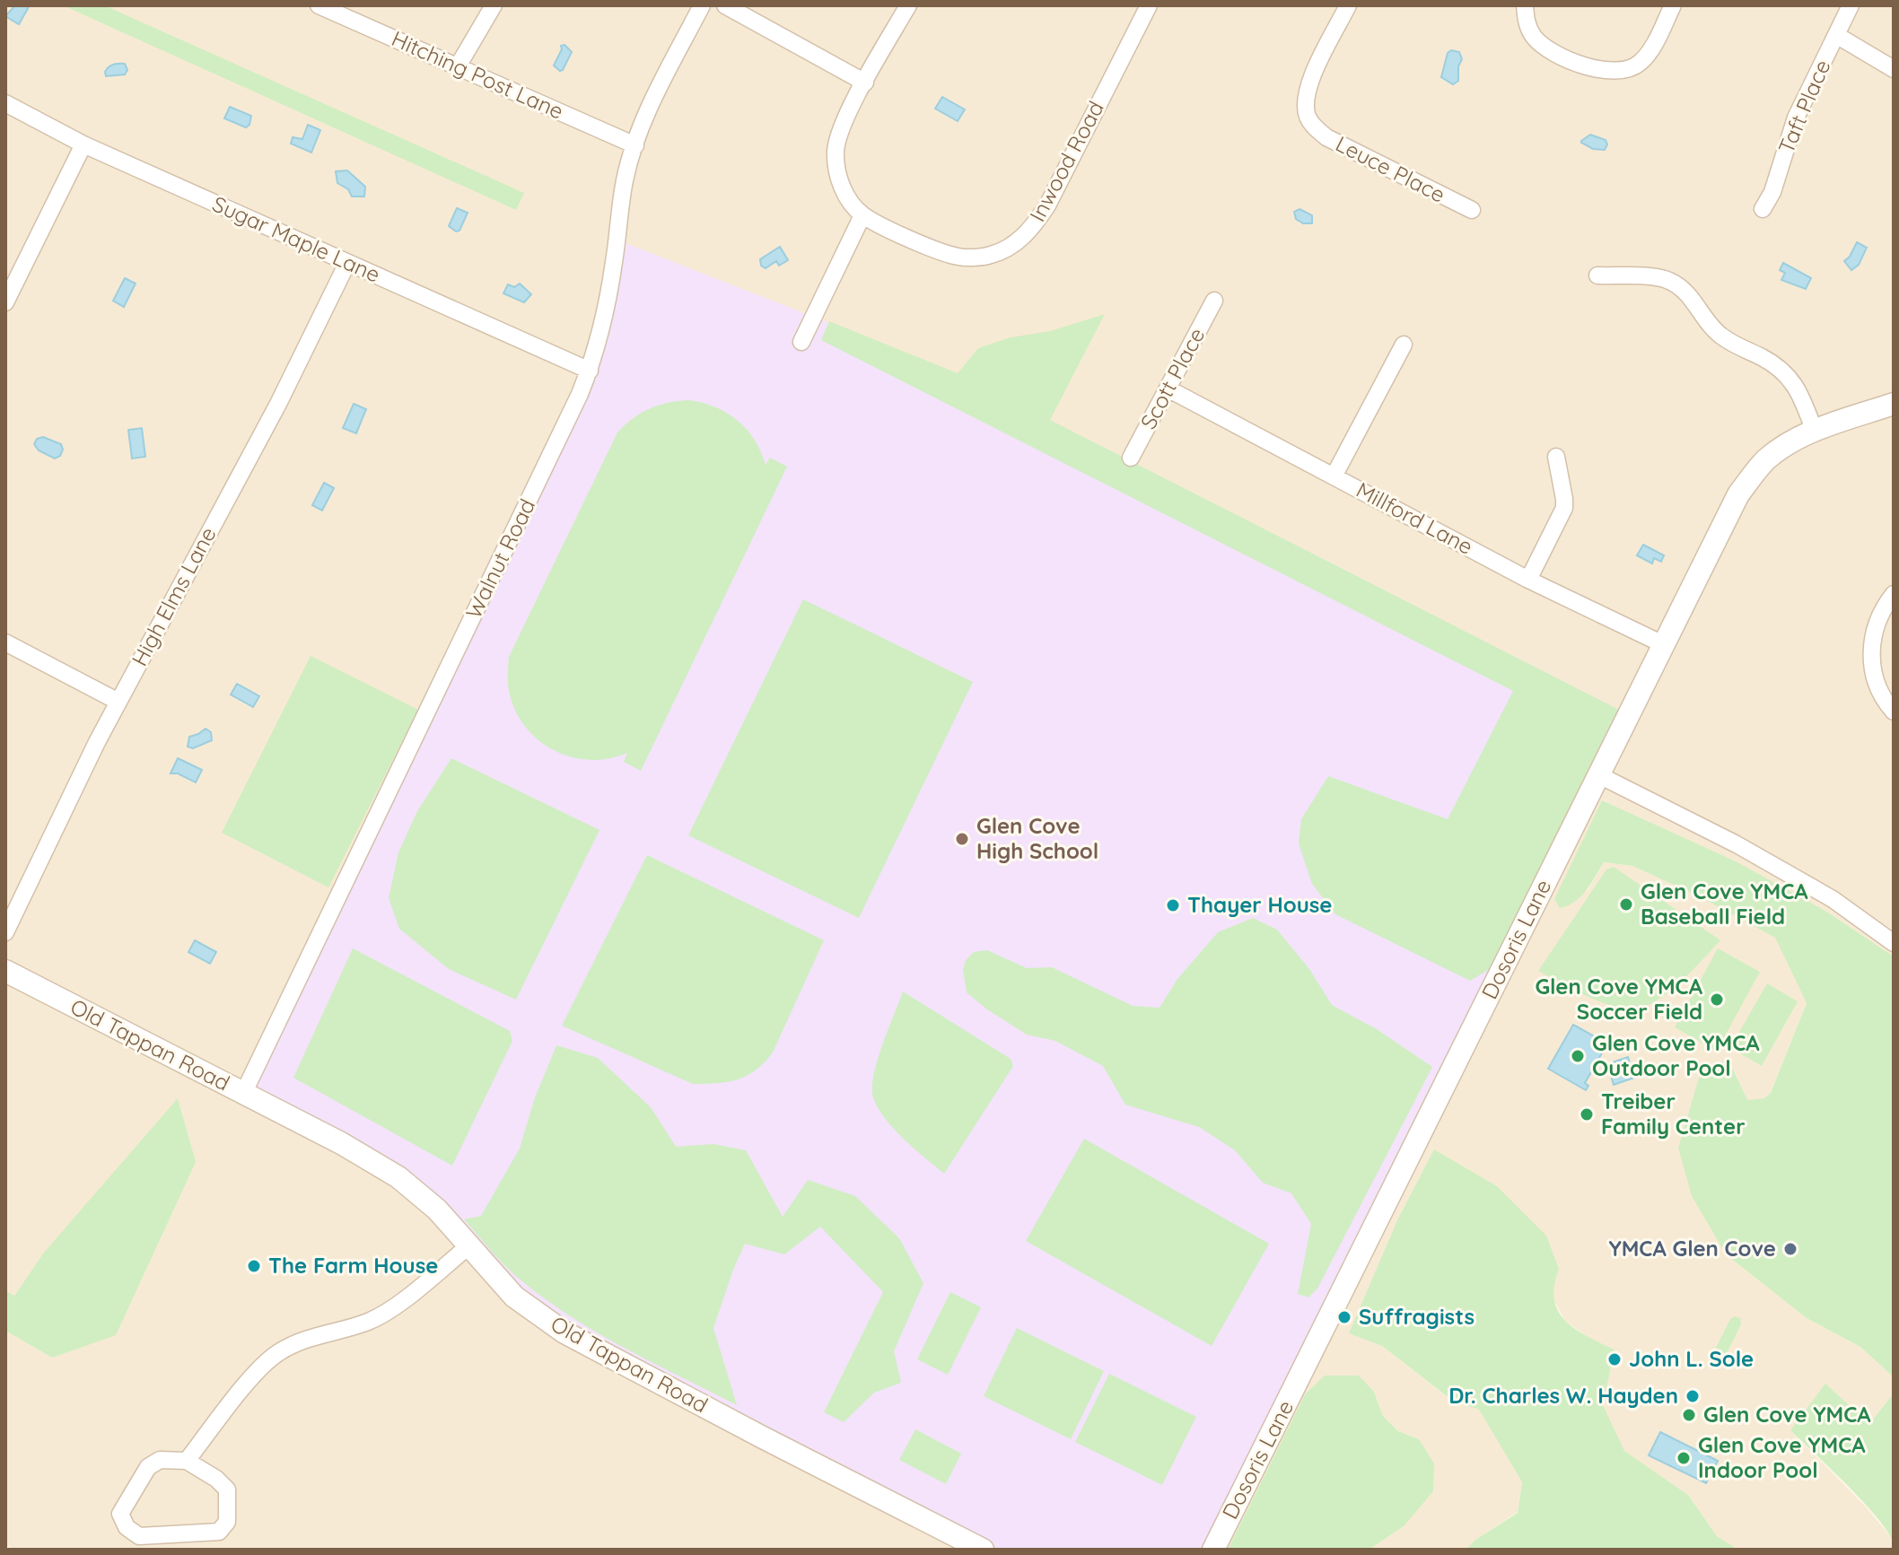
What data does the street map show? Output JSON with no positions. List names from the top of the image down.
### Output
{
  "streets": {
    "street": [
      "Hitching Post Lane",
      "Taft Place",
      "Inwood Road",
      "Leuce Place",
      "Sugar Maple Lane",
      "Scott Place",
      "Millford Lane",
      "Walnut Road",
      "High Elms Lane",
      "Dosoris Lane",
      "Old Tappan Road"
    ]
  },
  "crossings": [
    ["Hitching Post Lane", "Walnut Road"],
    ["Sugar Maple Lane", "Walnut Road"],
    ["Sugar Maple Lane", "High Elms Lane"],
    ["Scott Place", "Millford Lane"],
    ["Millford Lane", "Dosoris Lane"],
    ["Walnut Road", "Old Tappan Road"]
  ],
  "places": [
    "Glen Cove High School",
    "Glen Cove YMCA Baseball Field",
    "Thayer House",
    "Glen Cove YMCA Soccer Field",
    "Glen Cove YMCA Outdoor Pool",
    "Treiber Family Center",
    "YMCA Glen Cove",
    "The Farm House",
    "Suffragists",
    "John L. Sole",
    "Dr. Charles W. Hayden",
    "Glen Cove YMCA",
    "Glen Cove YMCA Indoor Pool"
  ]
}
